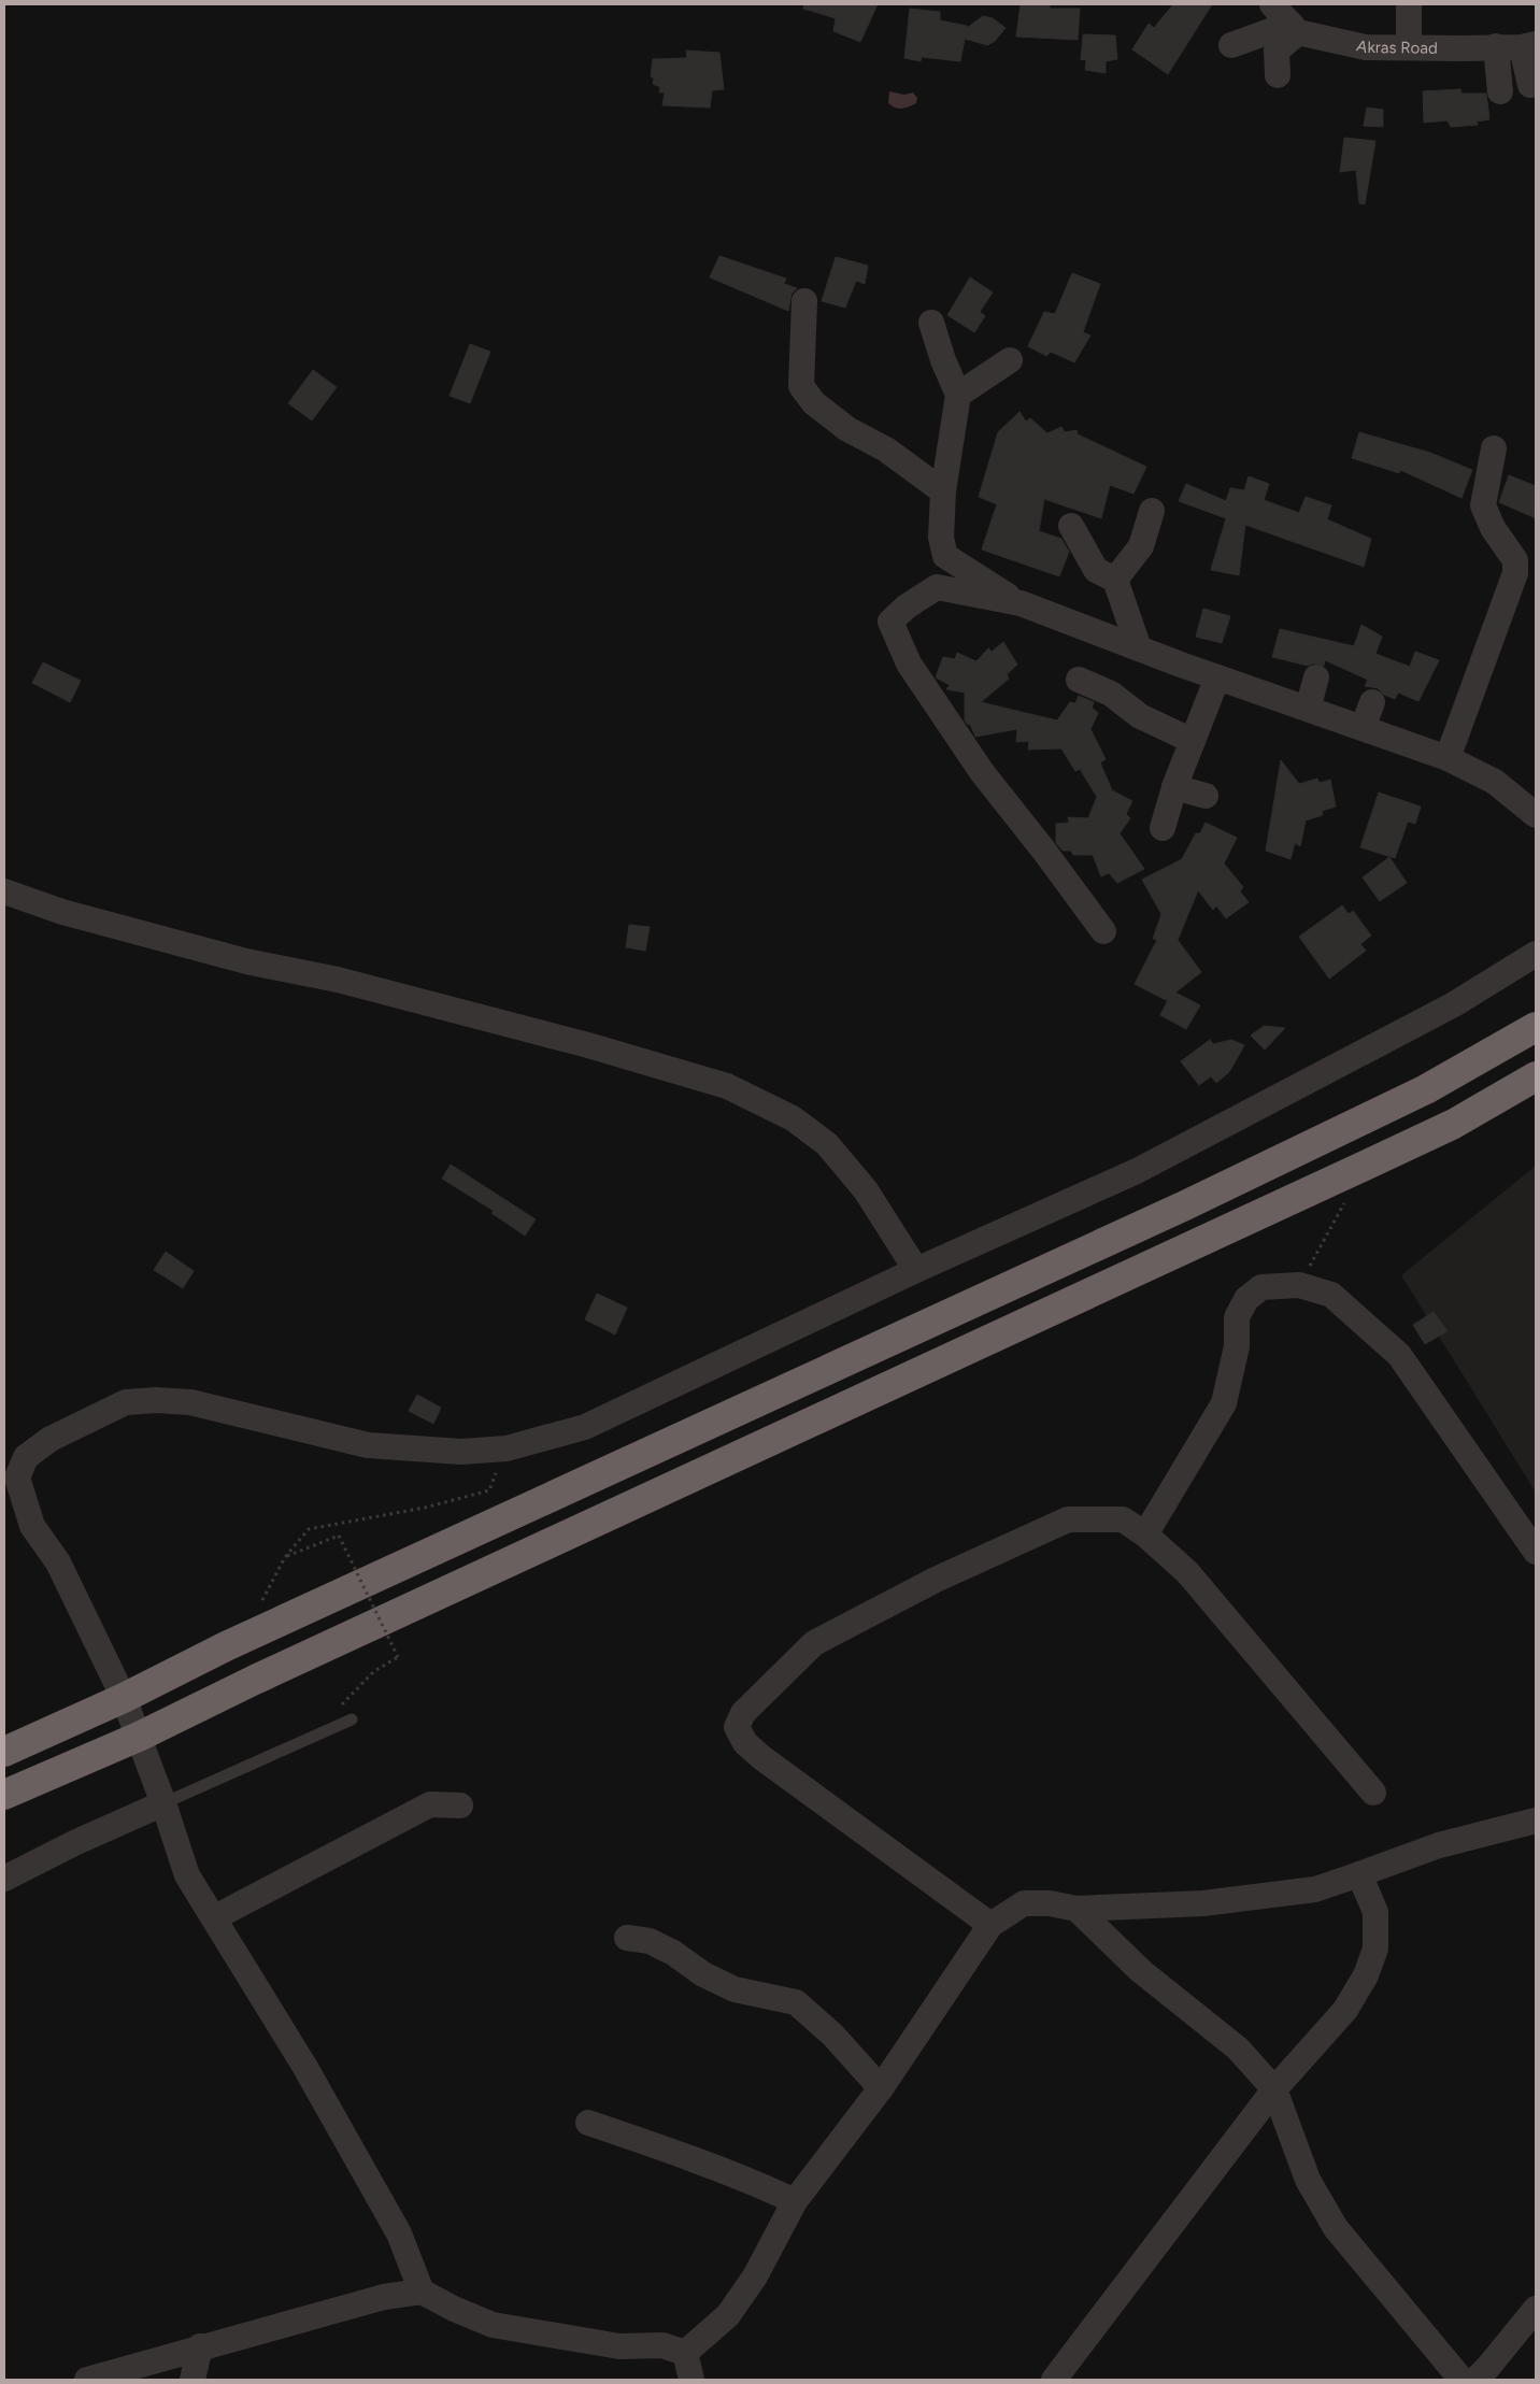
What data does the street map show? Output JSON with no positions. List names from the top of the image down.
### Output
{
  "streets": {
    "street": ["Akras Road"]
  }
}
